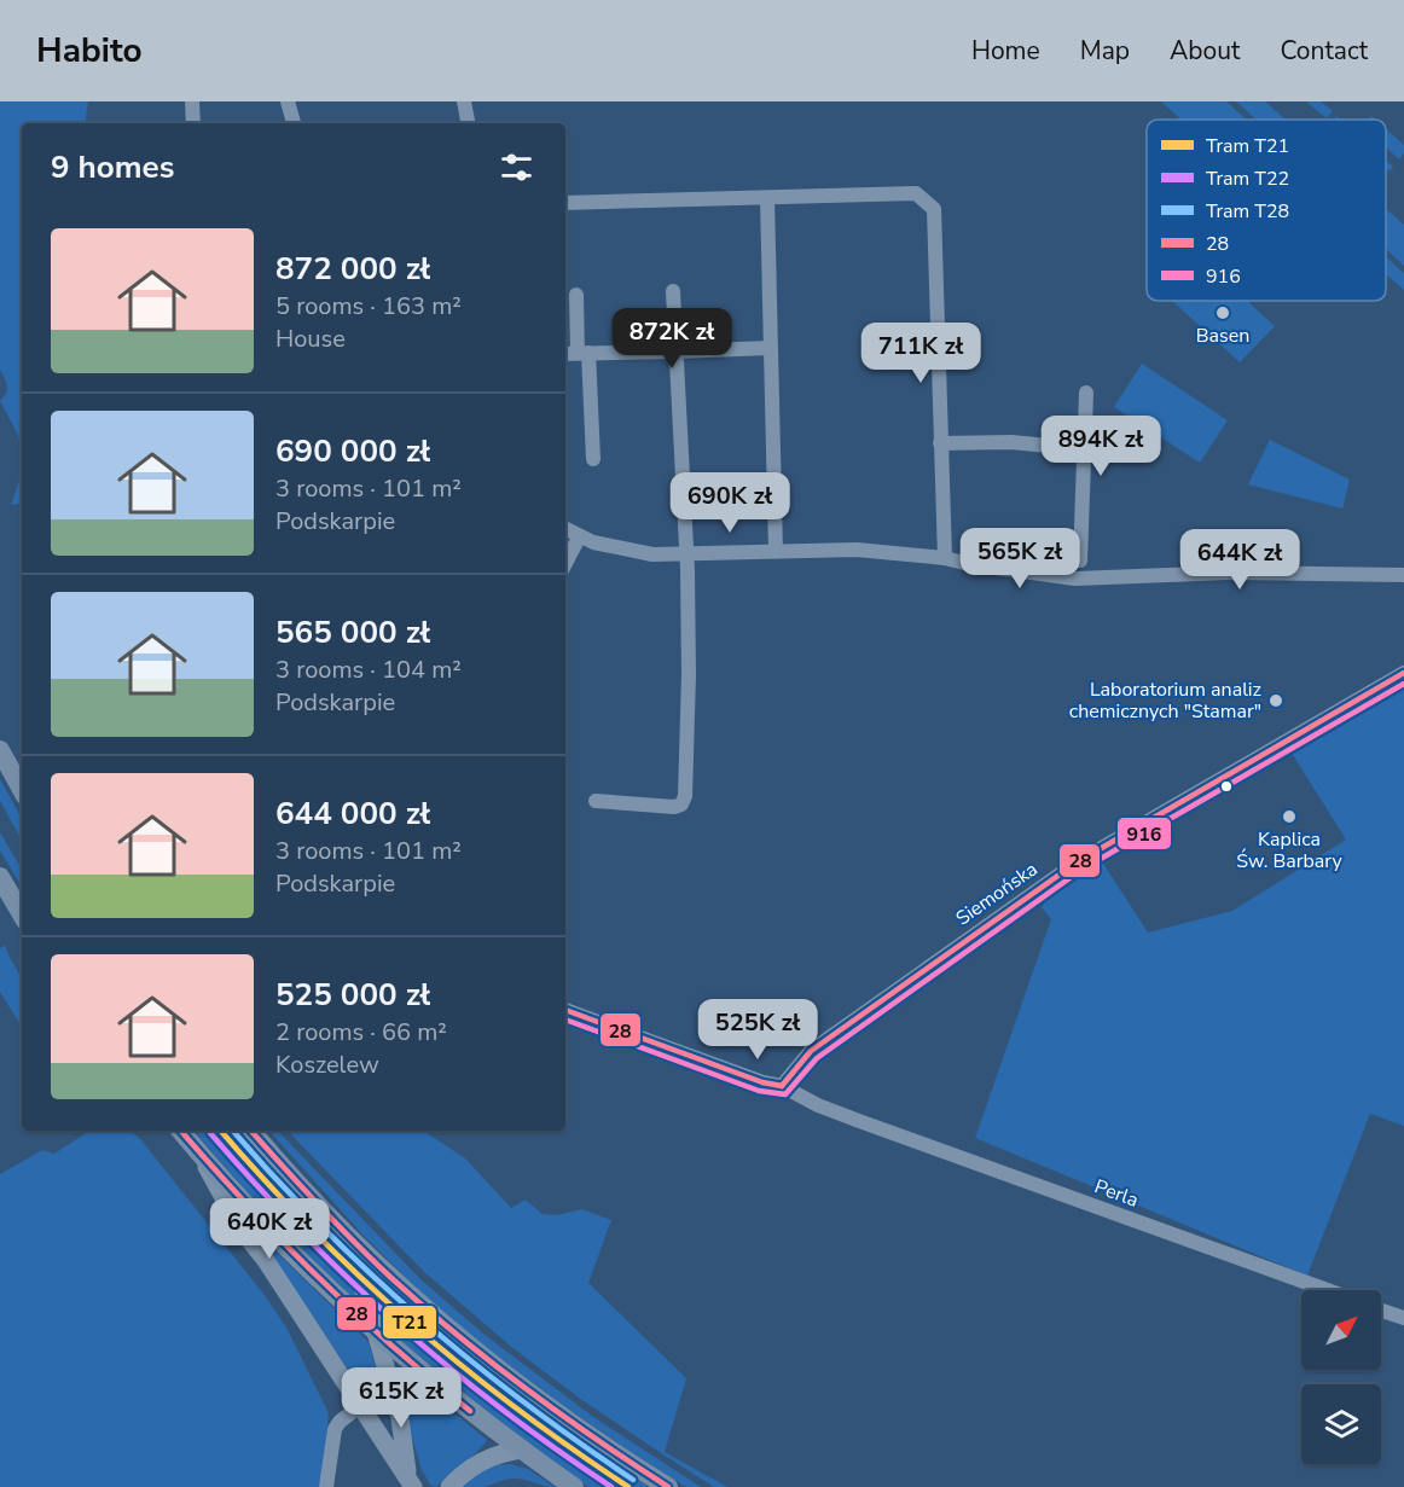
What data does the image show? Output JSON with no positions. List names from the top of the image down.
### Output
{
  "streets": {
    "street": ["Siemońska", "Perla"]
  },
  "crossings": [
    ["Siemońska", "Perla"]
  ],
  "places": ["Basen", "Laboratorium analiz chemicznych \"Stamar\"", "Kaplica Św. Barbary"],
  "lines": [
    "transit line 28",
    "transit line 916",
    "tram line T21",
    "tram line T28",
    "tram line T22"
  ],
  "legend": [
    "Tram T21",
    "Tram T22",
    "Tram T28",
    "28",
    "916"
  ],
  "north": "top right",
  "page": {
    "header": "Habito",
    "nav": [
      "Home",
      "Map",
      "About",
      "Contact"
    ],
    "heading": "9 homes",
    "list": [
      {
        "name": "872 000 zł",
        "note": "5 rooms · 163 m² · House"
      },
      {
        "name": "690 000 zł",
        "note": "3 rooms · 101 m² · Podskarpie"
      },
      {
        "name": "565 000 zł",
        "note": "3 rooms · 104 m² · Podskarpie"
      },
      {
        "name": "644 000 zł",
        "note": "3 rooms · 101 m² · Podskarpie"
      },
      {
        "name": "525 000 zł",
        "note": "2 rooms · 66 m² · Koszelew"
      }
    ],
    "price": [
      "872K zł",
      "711K zł",
      "894K zł",
      "690K zł",
      "565K zł",
      "644K zł",
      "525K zł",
      "640K zł",
      "615K zł"
    ]
  }
}
